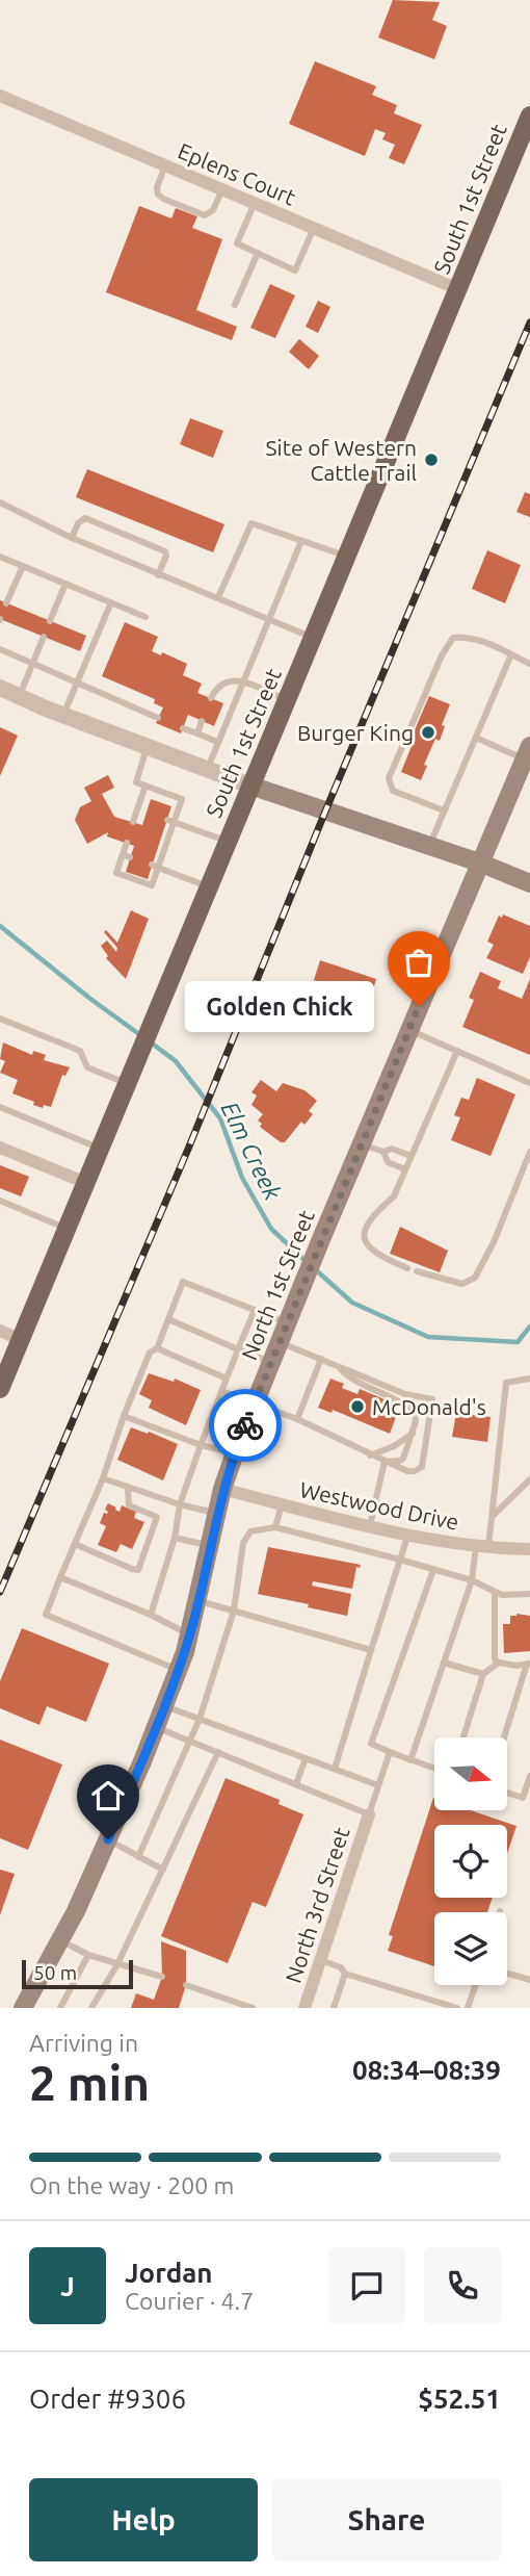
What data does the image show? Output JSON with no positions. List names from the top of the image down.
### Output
{
  "streets": {
    "main road": ["South 1st Street", "North 1st Street"],
    "street": ["Eplens Court", "Westwood Drive", "North 3rd Street"]
  },
  "crossings": [
    ["Eplens Court", "South 1st Street"],
    ["North 1st Street", "Westwood Drive"]
  ],
  "water": ["Elm Creek"],
  "places": [
    "Site of Western Cattle Trail",
    "Burger King",
    "Golden Chick",
    "McDonald's"
  ],
  "scale_bar": "50 m",
  "north": "right",
  "page": {
    "bubble": "Golden Chick",
    "scale": "50 m",
    "heading": ["2 min", "Arriving in", "08:34–08:39"],
    "panel": [
      "Jordan",
      "Courier · 4.7",
      "Order #9306",
      "$52.51"
    ],
    "bar": "On the way · 200 m",
    "round": "J",
    "buttons": ["Help", "Share"]
  }
}
